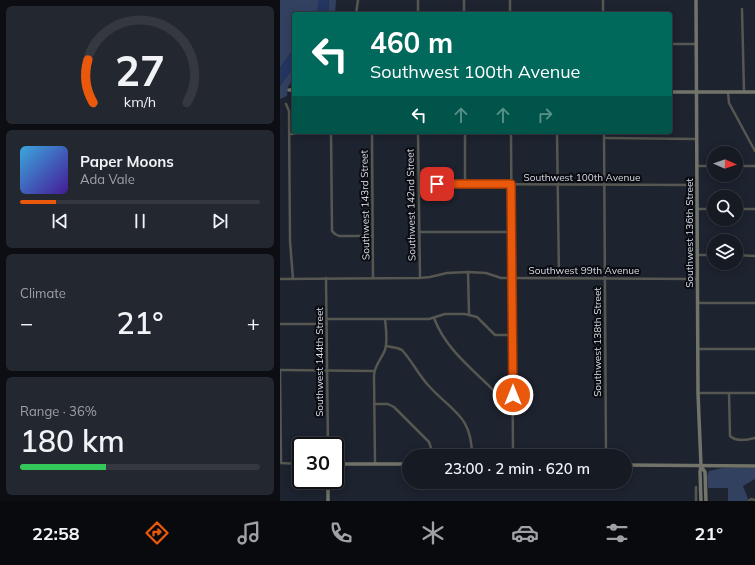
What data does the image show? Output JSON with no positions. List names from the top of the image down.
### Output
{
  "streets": {
    "street": [
      "Southwest 100th Avenue",
      "Southwest 143rd Street",
      "Southwest 142nd Street",
      "Southwest 136th Street",
      "Southwest 99th Avenue",
      "Southwest 138th Street",
      "Southwest 144th Street"
    ]
  },
  "crossings": [
    ["Southwest 100th Avenue", "Southwest 142nd Street"],
    ["Southwest 100th Avenue", "Southwest 136th Street"],
    ["Southwest 100th Avenue", "Southwest 138th Street"],
    ["Southwest 143rd Street", "Southwest 99th Avenue"],
    ["Southwest 142nd Street", "Southwest 99th Avenue"],
    ["Southwest 136th Street", "Southwest 99th Avenue"],
    ["Southwest 99th Avenue", "Southwest 138th Street"],
    ["Southwest 99th Avenue", "Southwest 144th Street"]
  ],
  "north": "right",
  "page": {
    "turn": ["460 m", "Southwest 100th Avenue"],
    "song": ["Paper Moons", "Ada Vale"],
    "tile": [
      "Climate",
      ["Range · 36%", "180 km"]
    ],
    "heat": ["−", "21°", "+"],
    "limit": "30",
    "trip": "23:00 · 2 min · 620 m",
    "tabs": ["22:58", "21°"],
    "gauge": ["27", "km/h"]
  }
}
